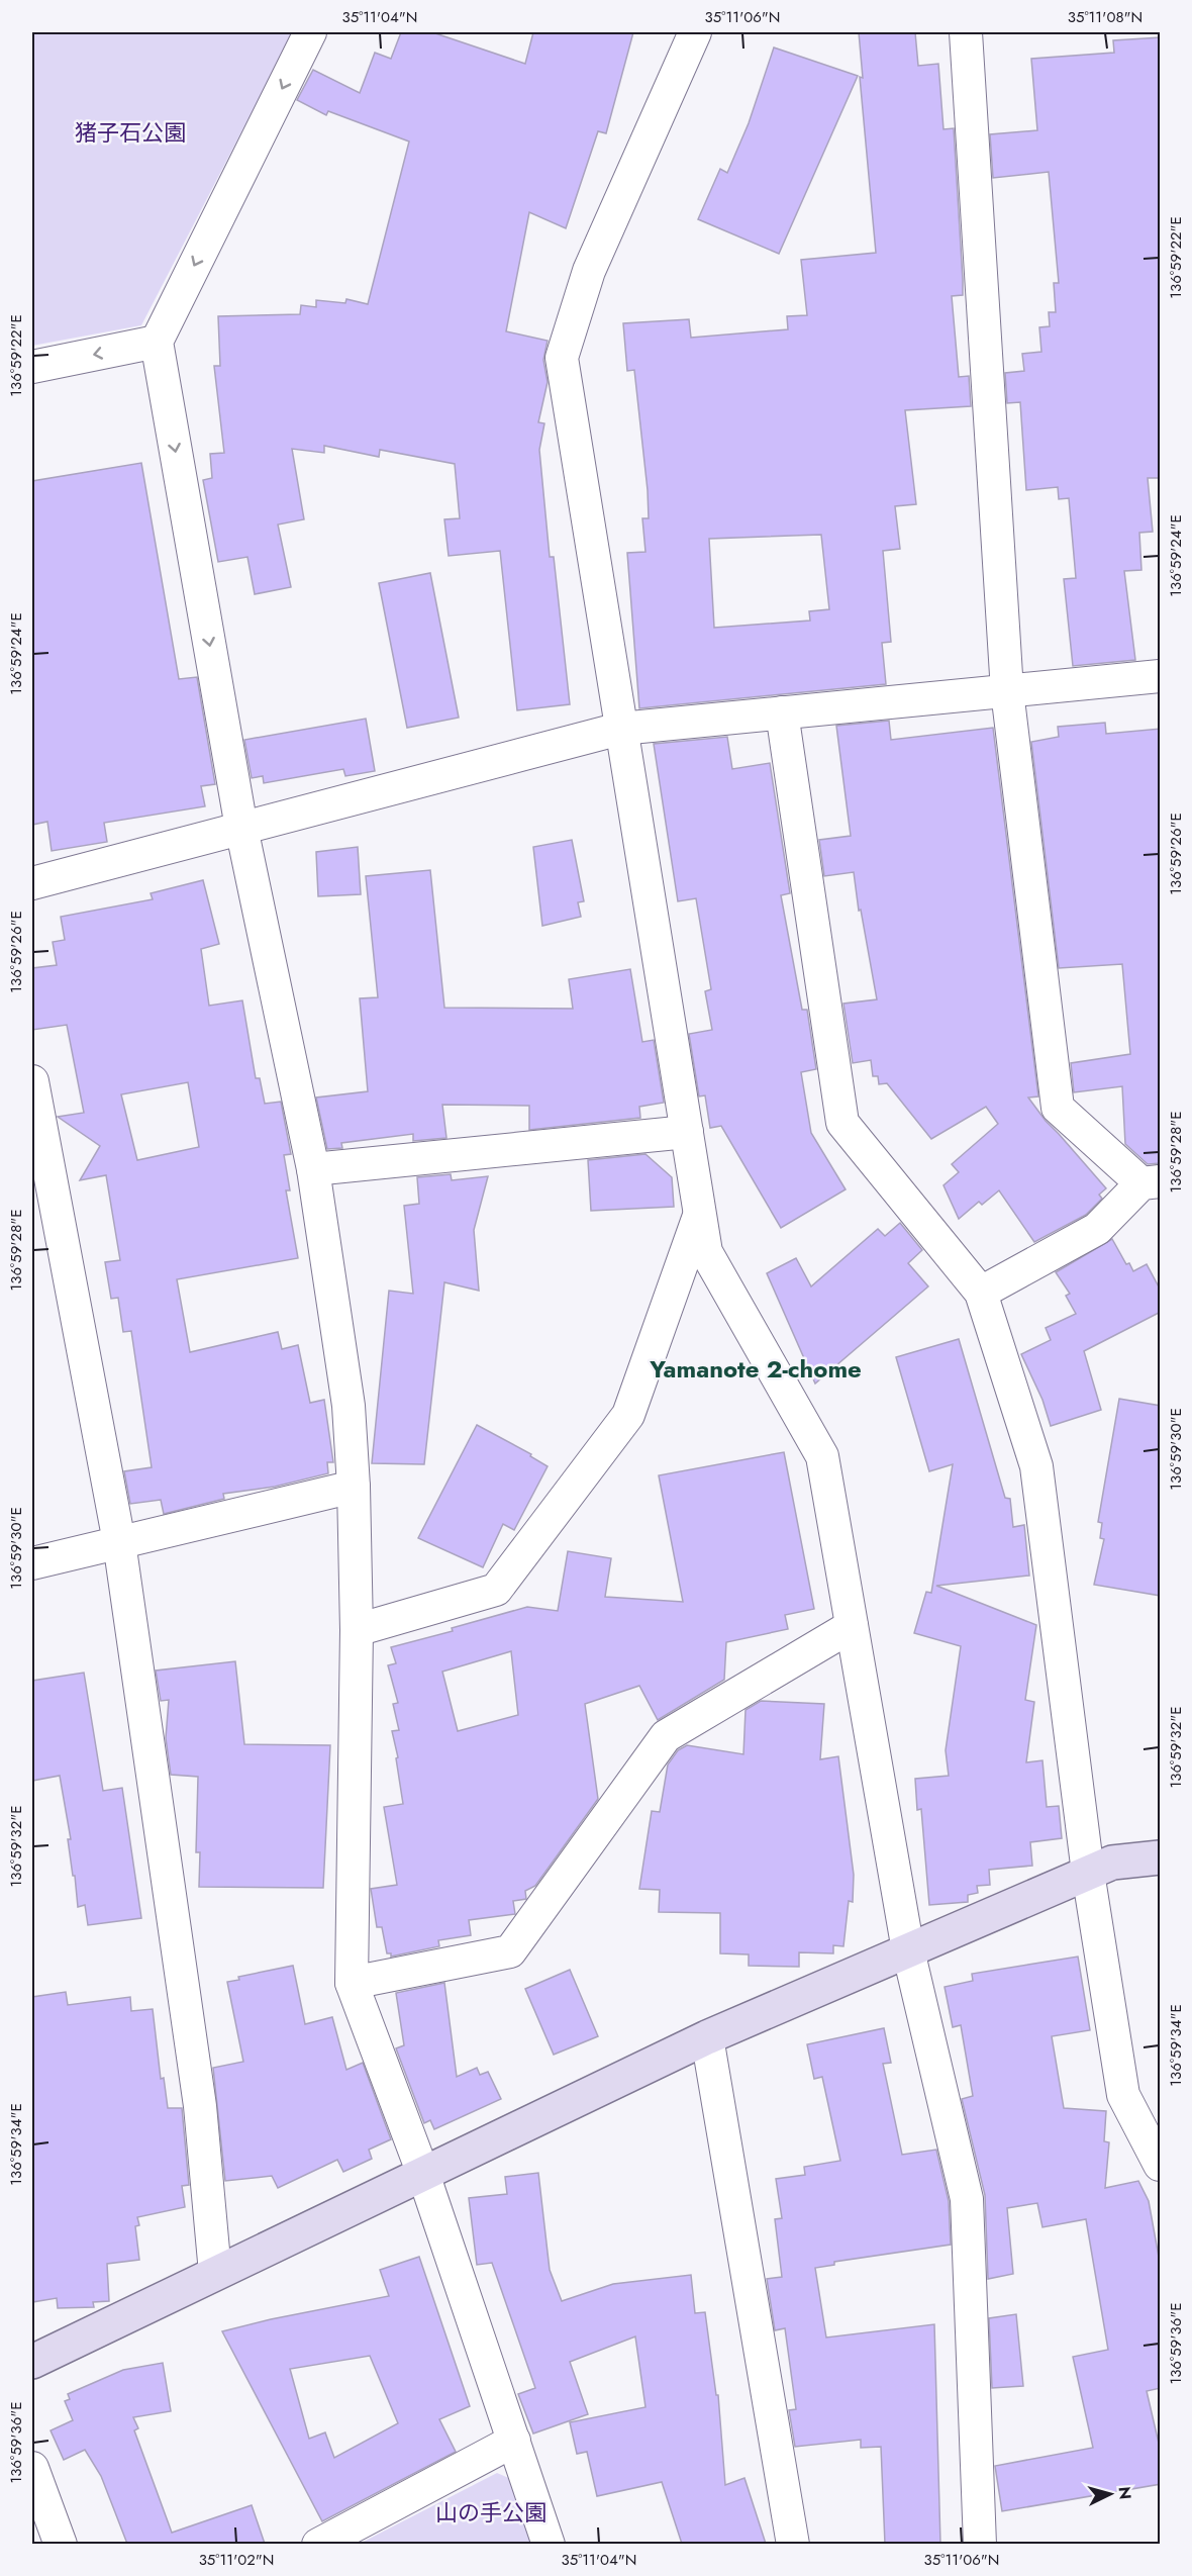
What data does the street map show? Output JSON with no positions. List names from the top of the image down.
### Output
{
  "districts": ["Yamanote 2-chome"],
  "parks": ["猪子石公園", "山の手公園"],
  "north": "right",
  "coordinates": [
    "35°11'04\"N",
    "35°11'06\"N",
    "35°11'08\"N",
    "136°59'22\"E",
    "136°59'24\"E",
    "136°59'26\"E",
    "136°59'28\"E",
    "136°59'30\"E",
    "136°59'32\"E",
    "136°59'34\"E",
    "136°59'36\"E",
    "35°11'02\"N"
  ]
}
